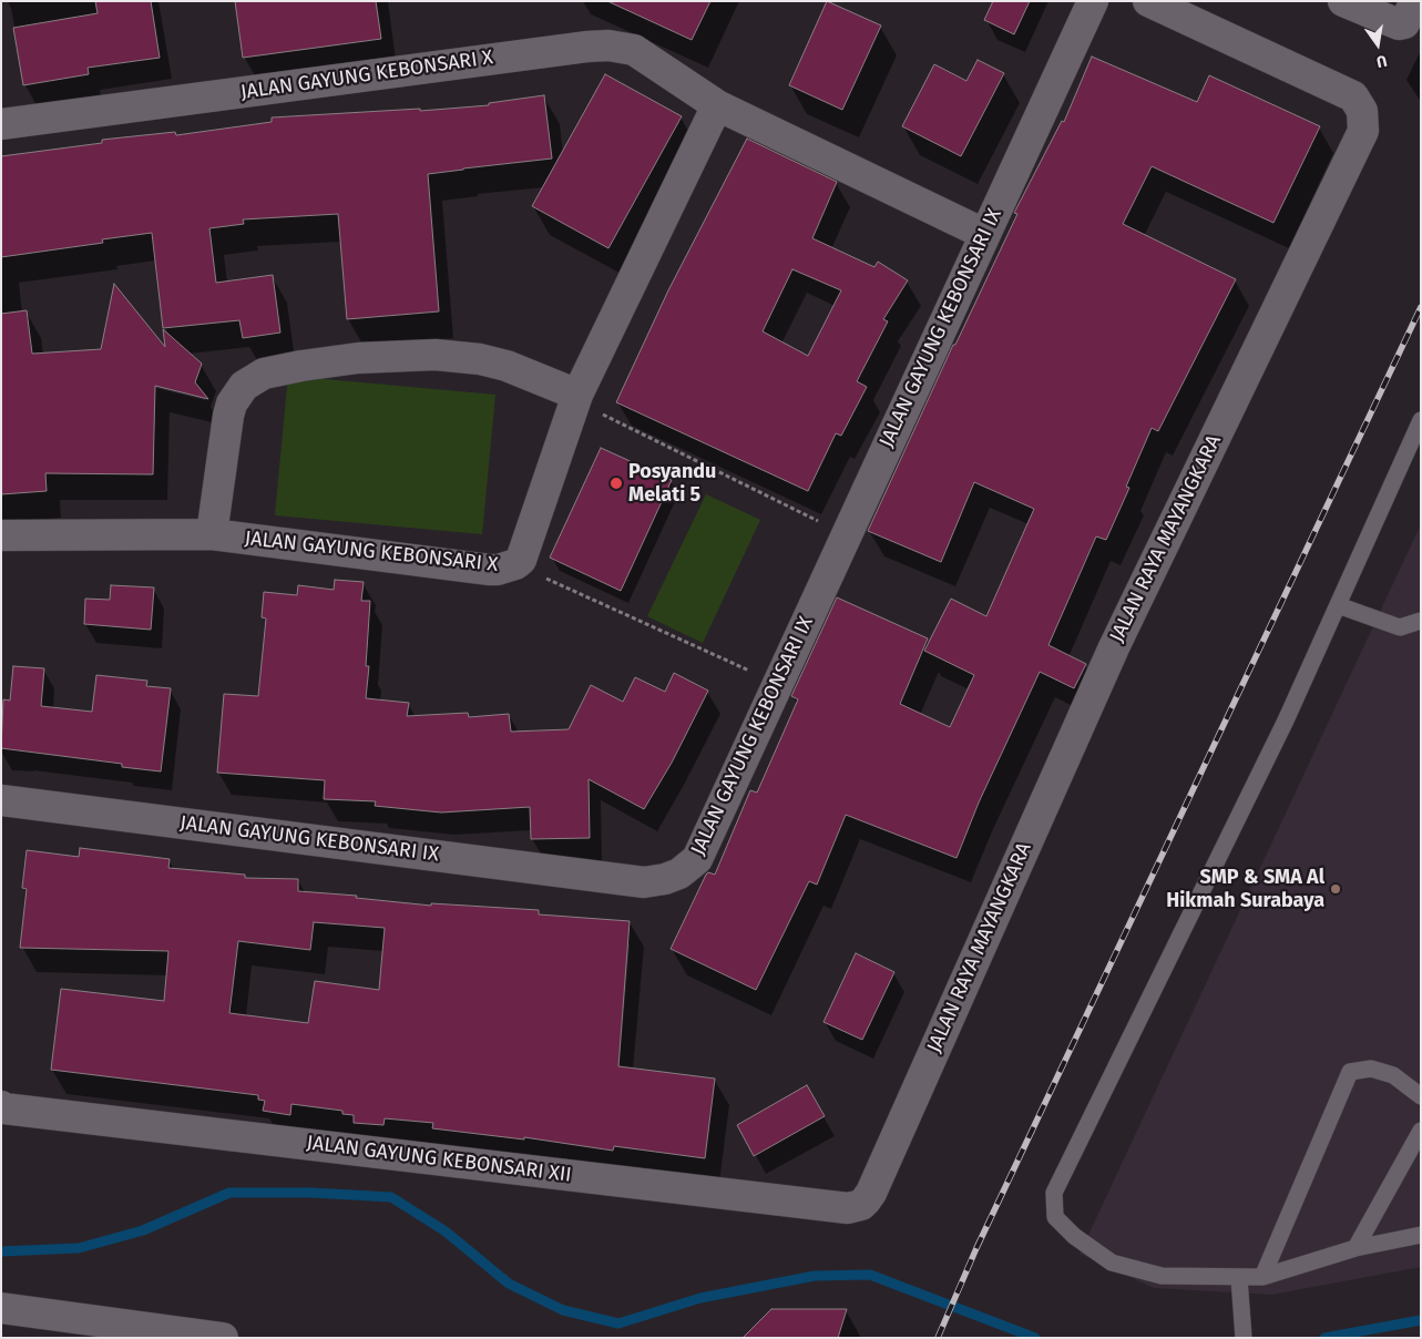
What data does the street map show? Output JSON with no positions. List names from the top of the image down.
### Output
{
  "streets": {
    "street": [
      "JALAN GAYUNG KEBONSARI X",
      "JALAN GAYUNG KEBONSARI IX",
      "JALAN RAYA MAYANGKARA",
      "JALAN GAYUNG KEBONSARI XII"
    ]
  },
  "crossings": [
    ["JALAN GAYUNG KEBONSARI X", "JALAN GAYUNG KEBONSARI IX"],
    ["JALAN RAYA MAYANGKARA", "JALAN GAYUNG KEBONSARI XII"]
  ],
  "places": ["Posyandu Melati 5", "SMP & SMA Al Hikmah Surabaya"],
  "north": "bottom"
}
